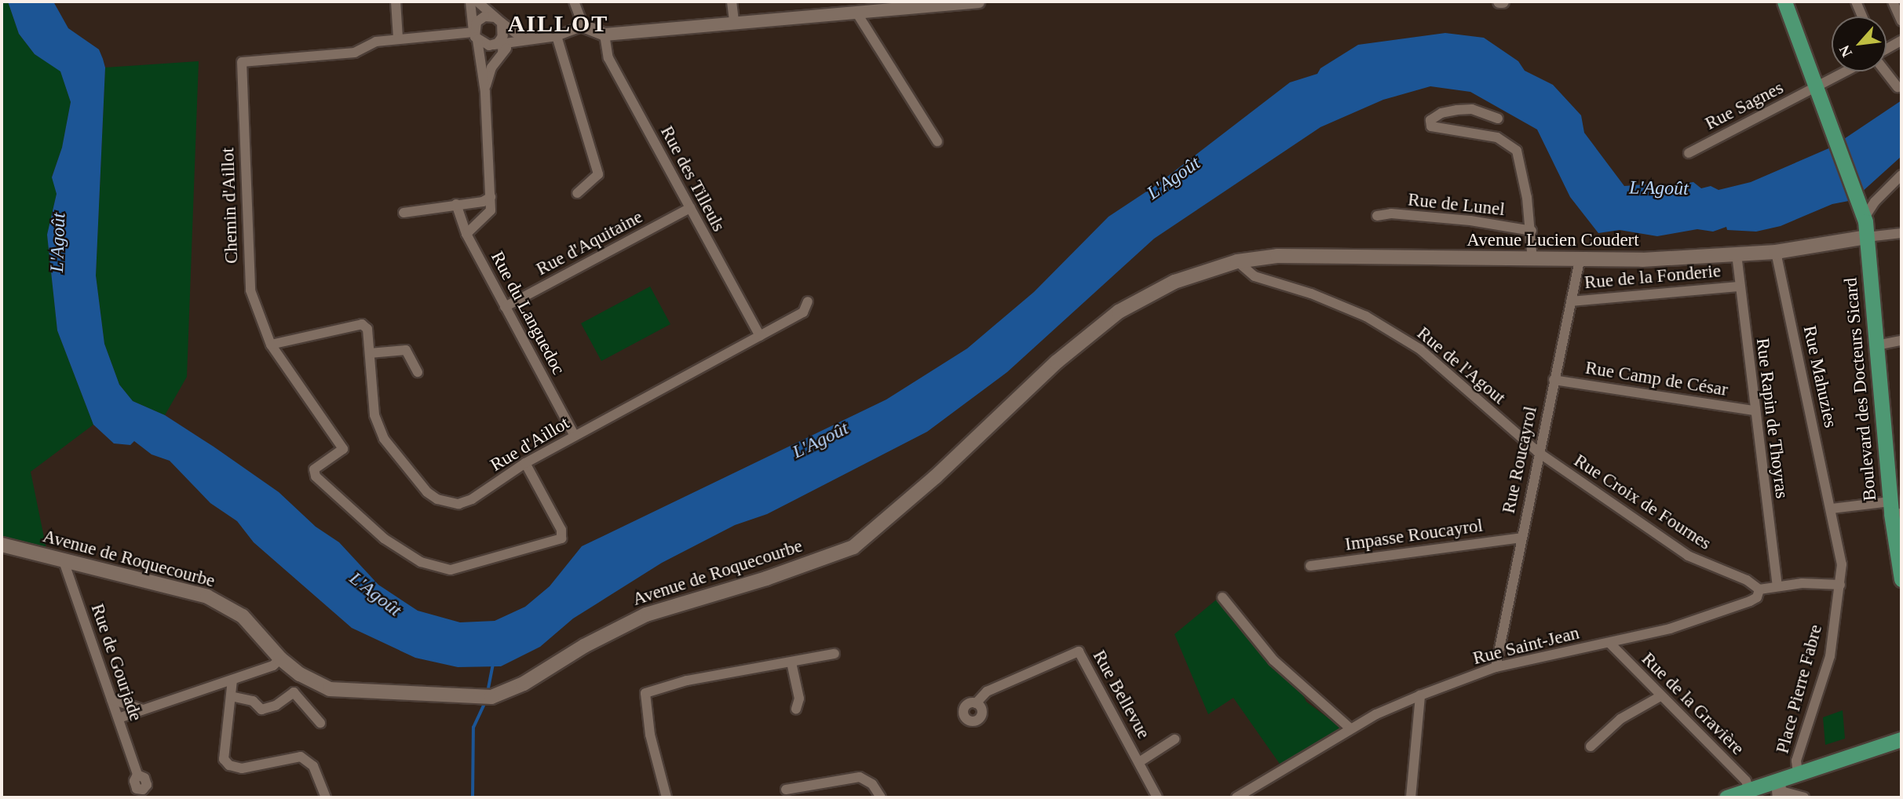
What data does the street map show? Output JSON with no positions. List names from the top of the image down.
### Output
{
  "streets": {
    "main road": ["Avenue Lucien Coudert", "Boulevard des Docteurs Sicard", "Avenue de Roquecourbe"],
    "street": [
      "Rue Sagnes",
      "Rue des Tilleuls",
      "Rue de Lunel",
      "Chemin d'Aillot",
      "Rue d'Aquitaine",
      "Rue de la Fonderie",
      "Rue du Languedoc",
      "Rue de l'Agout",
      "Rue Mahuzies",
      "Rue Camp de César",
      "Rue Rapin de Thoyras",
      "Rue d'Aillot",
      "Rue Roucayrol",
      "Rue Croix de Fournes",
      "Impasse Roucayrol",
      "Rue Saint-Jean",
      "Rue de Gourjade",
      "Place Pierre Fabre",
      "Rue Bellevue",
      "Rue de la Gravière"
    ]
  },
  "crossings": [
    ["Rue Sagnes", "Boulevard des Docteurs Sicard"],
    ["Rue des Tilleuls", "Rue d'Aquitaine"],
    ["Rue des Tilleuls", "Rue d'Aillot"],
    ["Chemin d'Aillot", "Rue d'Aillot"],
    ["Avenue Lucien Coudert", "Rue de l'Agout"],
    ["Avenue Lucien Coudert", "Rue Mahuzies"],
    ["Avenue Lucien Coudert", "Boulevard des Docteurs Sicard"],
    ["Avenue Lucien Coudert", "Rue Rapin de Thoyras"],
    ["Avenue Lucien Coudert", "Rue Roucayrol"],
    ["Avenue Lucien Coudert", "Avenue de Roquecourbe"],
    ["Rue d'Aquitaine", "Rue du Languedoc"],
    ["Rue de la Fonderie", "Rue Rapin de Thoyras"],
    ["Rue de la Fonderie", "Rue Roucayrol"],
    ["Rue du Languedoc", "Rue d'Aillot"],
    ["Rue de l'Agout", "Rue Roucayrol"],
    ["Rue de l'Agout", "Rue Croix de Fournes"],
    ["Rue de l'Agout", "Avenue de Roquecourbe"],
    ["Rue Mahuzies", "Place Pierre Fabre"],
    ["Rue Camp de César", "Rue Rapin de Thoyras"],
    ["Rue Camp de César", "Rue Roucayrol"],
    ["Rue Rapin de Thoyras", "Rue Saint-Jean"],
    ["Rue Roucayrol", "Rue Croix de Fournes"],
    ["Rue Roucayrol", "Impasse Roucayrol"],
    ["Rue Roucayrol", "Rue Saint-Jean"],
    ["Rue Croix de Fournes", "Rue Saint-Jean"],
    ["Avenue de Roquecourbe", "Rue de Gourjade"],
    ["Rue Saint-Jean", "Place Pierre Fabre"],
    ["Rue Saint-Jean", "Rue de la Gravière"]
  ],
  "districts": ["AILLOT"],
  "water": ["L'Agoût"],
  "north": "bottom left"
}
